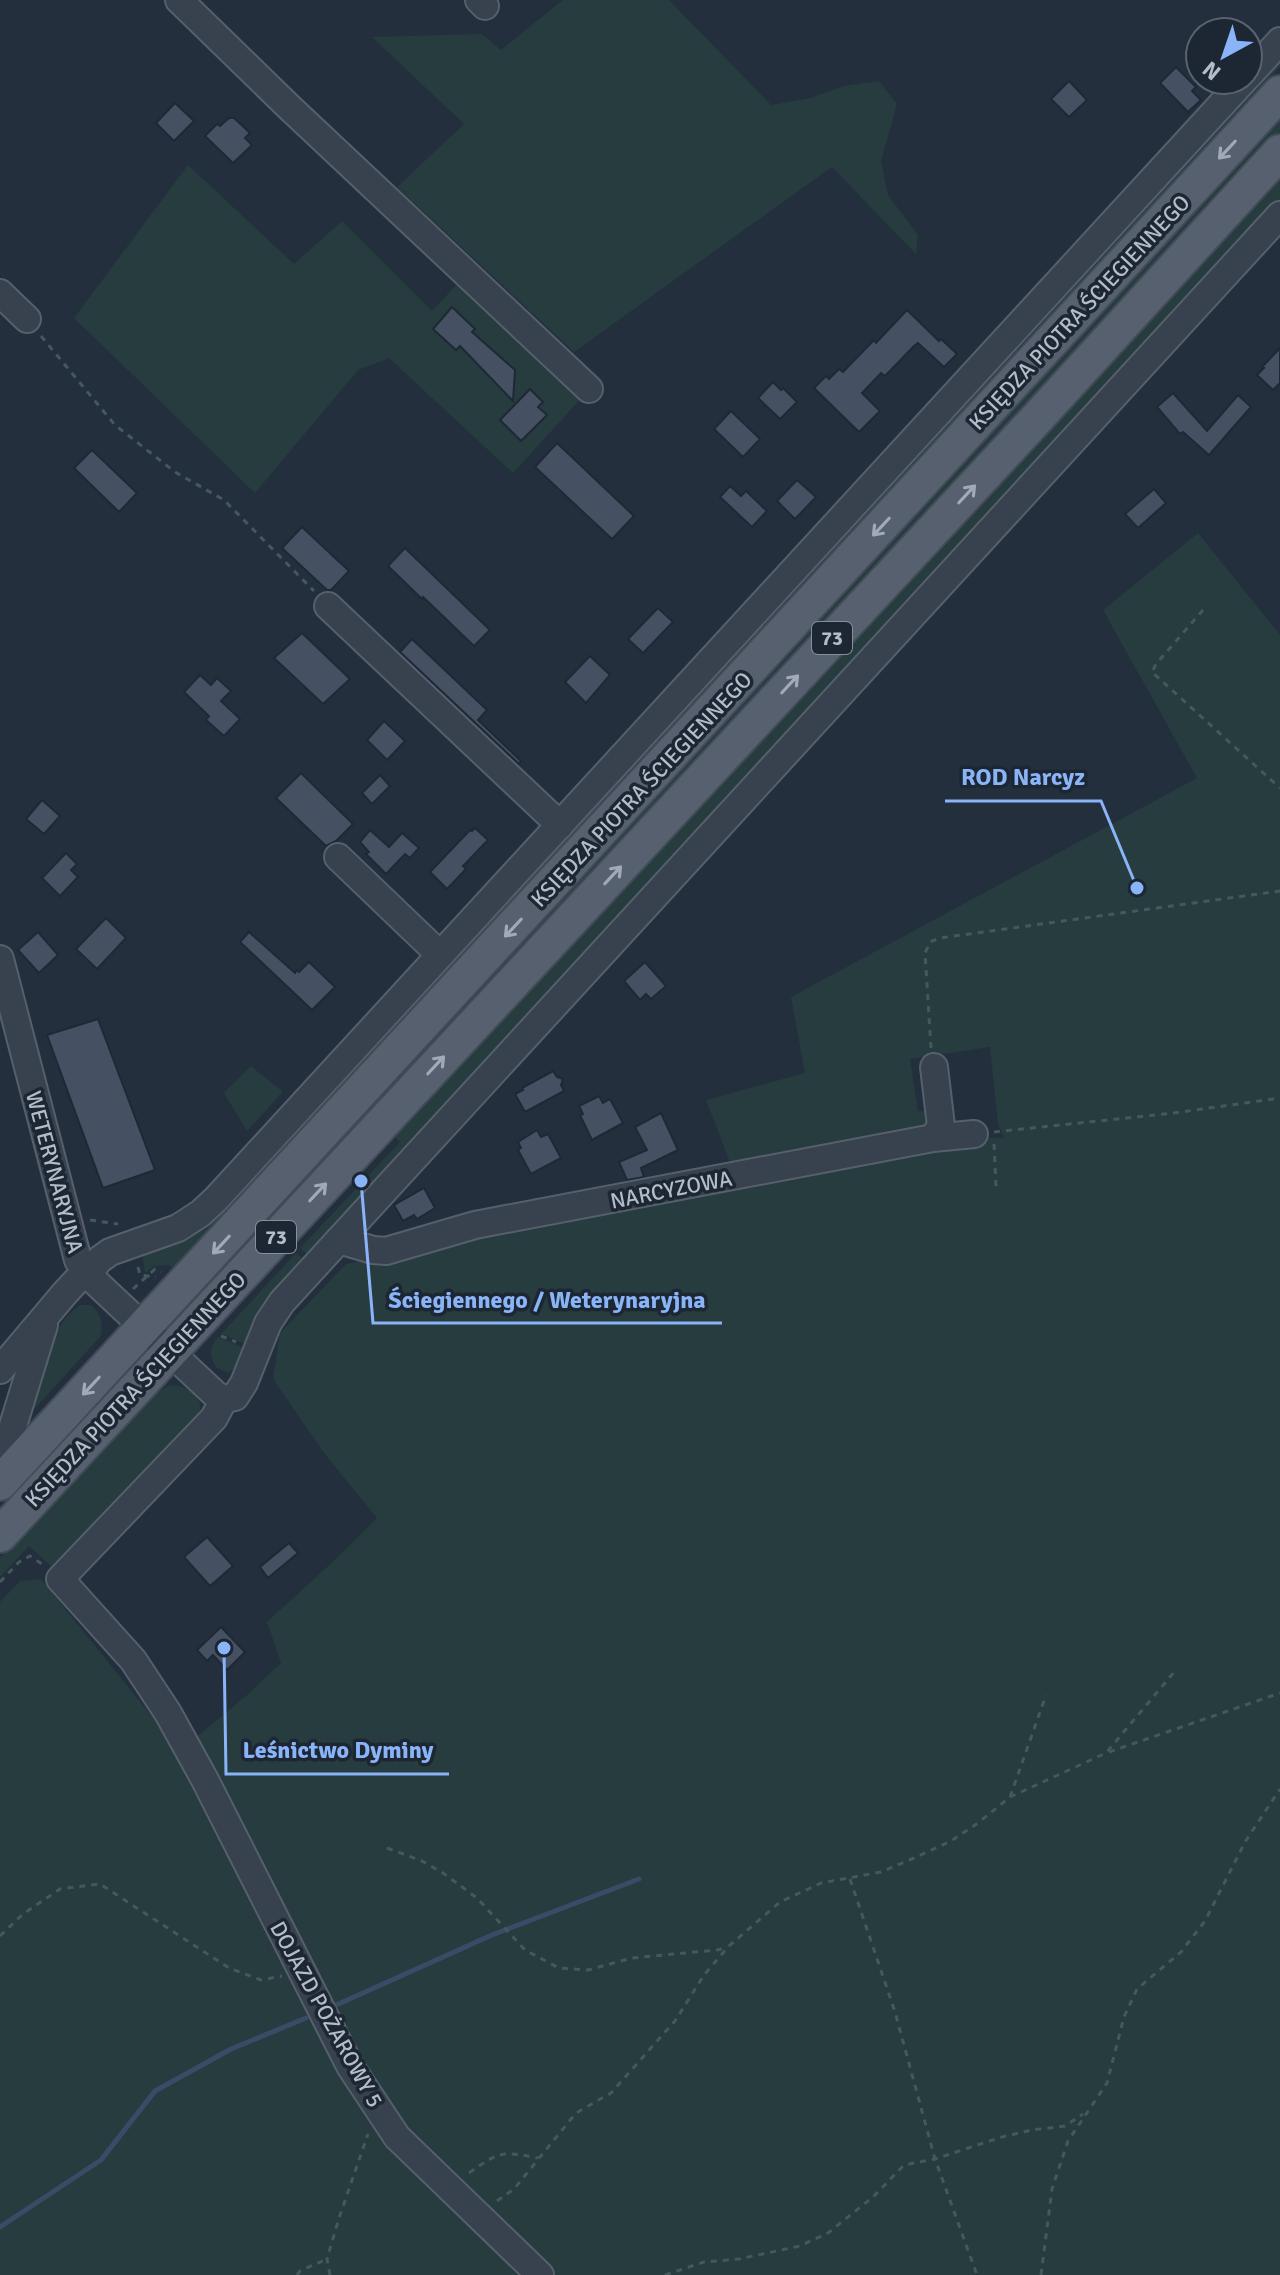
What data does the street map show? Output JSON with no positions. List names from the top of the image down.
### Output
{
  "streets": {
    "main road": ["KSIĘDZA PIOTRA ŚCIEGIENNEGO", "73"],
    "street": ["WETERYNARYJNA", "NARCYZOWA", "DOJAZD POŻAROWY 5"]
  },
  "crossings": [
    ["KSIĘDZA PIOTRA ŚCIEGIENNEGO", "WETERYNARYJNA"]
  ],
  "places": ["ROD Narcyz", "Ściegiennego / Weterynaryjna", "Leśnictwo Dyminy"],
  "north": "bottom left"
}
